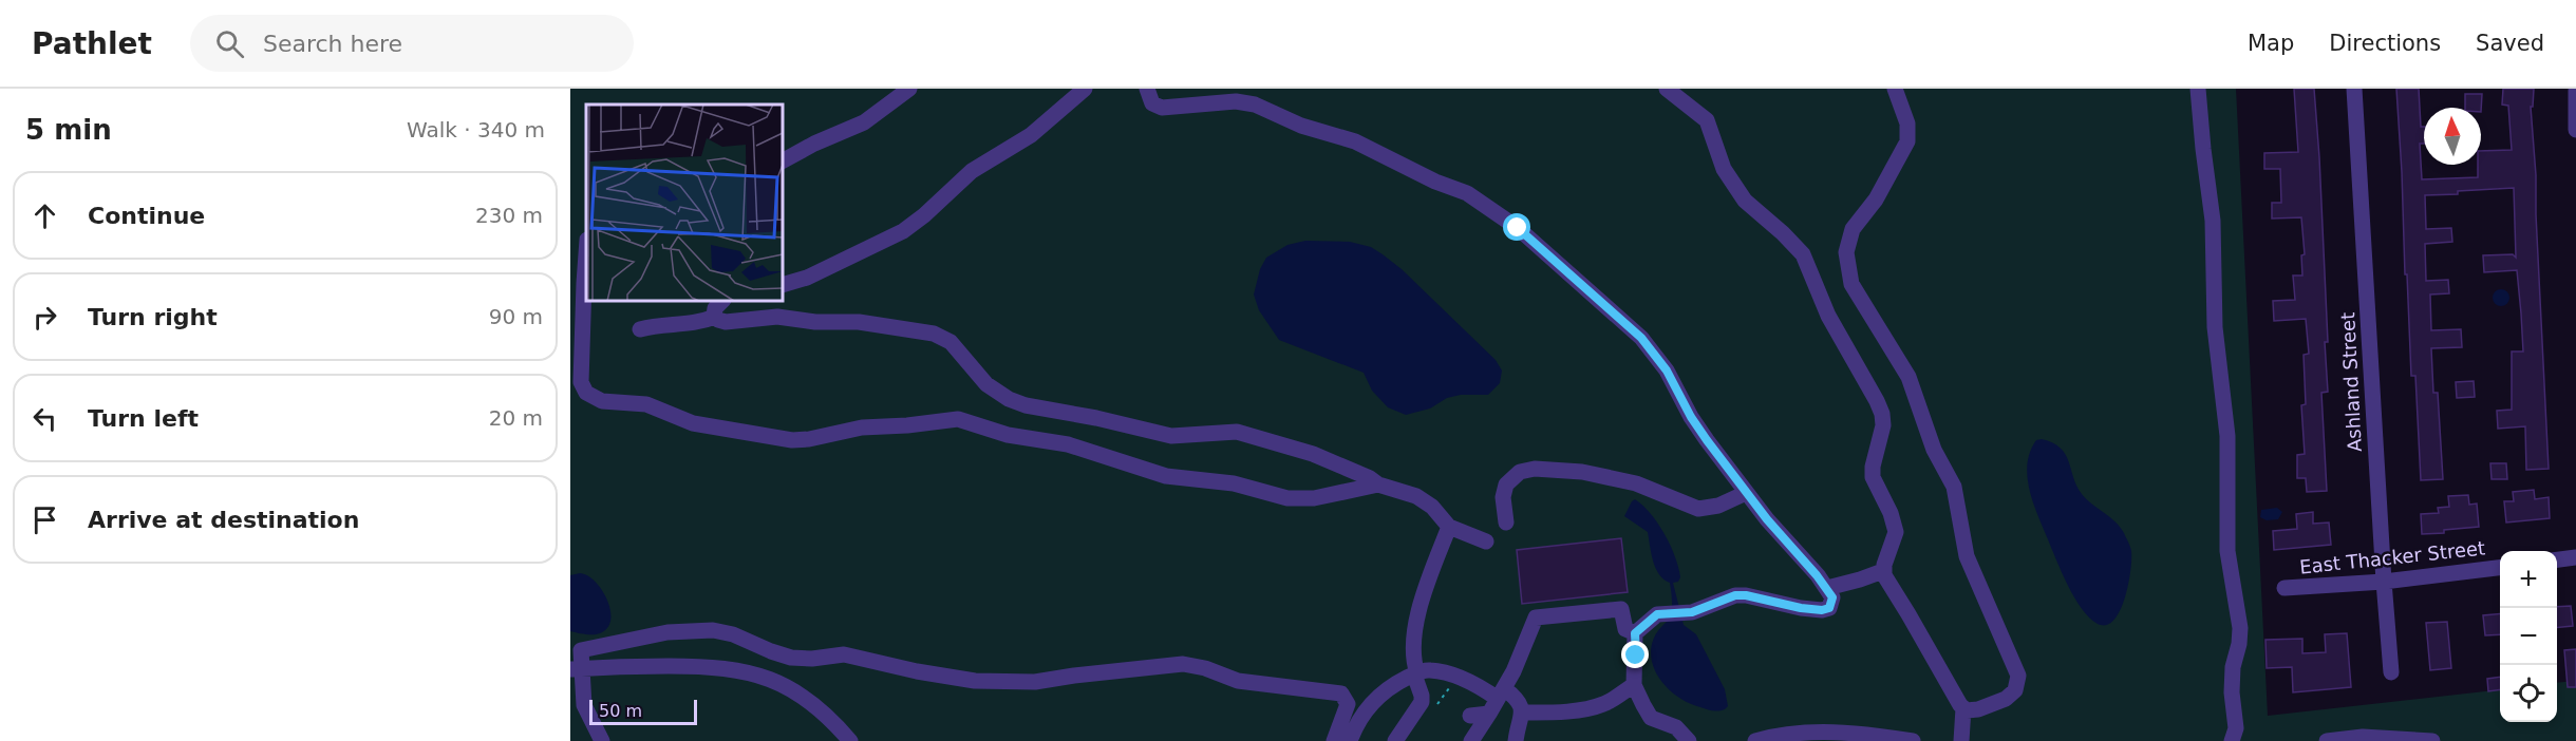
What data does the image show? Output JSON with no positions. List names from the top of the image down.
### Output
{
  "streets": {
    "street": ["Ashland Street", "East Thacker Street"]
  },
  "crossings": [
    ["Ashland Street", "East Thacker Street"]
  ],
  "scale_bar": "50 m",
  "north": "top",
  "page": {
    "header": "Pathlet",
    "search": "Search here",
    "nav": ["Map", "Directions", "Saved"],
    "heading": ["5 min", "Walk · 340 m"],
    "list": [
      ["Continue", "230 m"],
      ["Turn right", "90 m"],
      ["Turn left", "20 m"],
      "Arrive at destination"
    ],
    "map_buttons": ["+", "−"],
    "scale": "50 m"
  }
}
